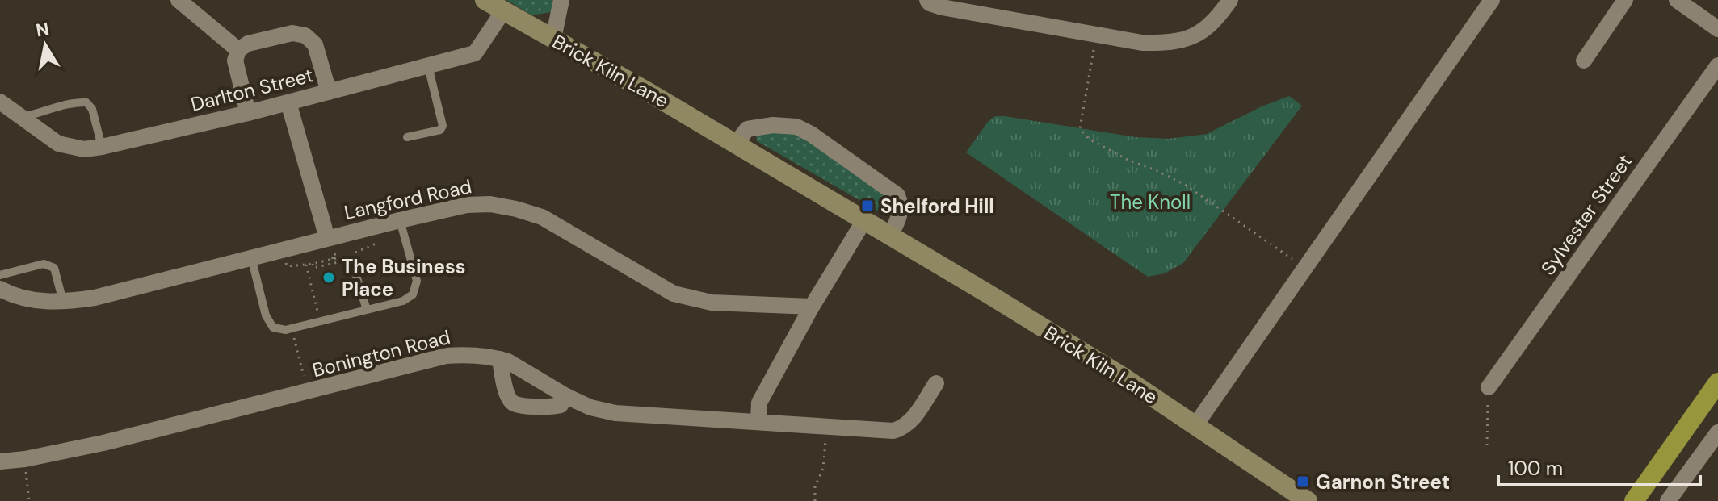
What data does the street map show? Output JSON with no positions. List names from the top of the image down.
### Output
{
  "streets": {
    "street": [
      "Brick Kiln Lane",
      "Darlton Street",
      "Langford Road",
      "Sylvester Street",
      "Bonington Road"
    ]
  },
  "crossings": [
    ["Brick Kiln Lane", "Darlton Street"]
  ],
  "parks": ["The Knoll"],
  "places": {
    "transit": ["Shelford Hill", "Garnon Street"],
    "other": ["The Business Place"]
  },
  "scale_bar": "100 m",
  "north": "top"
}
